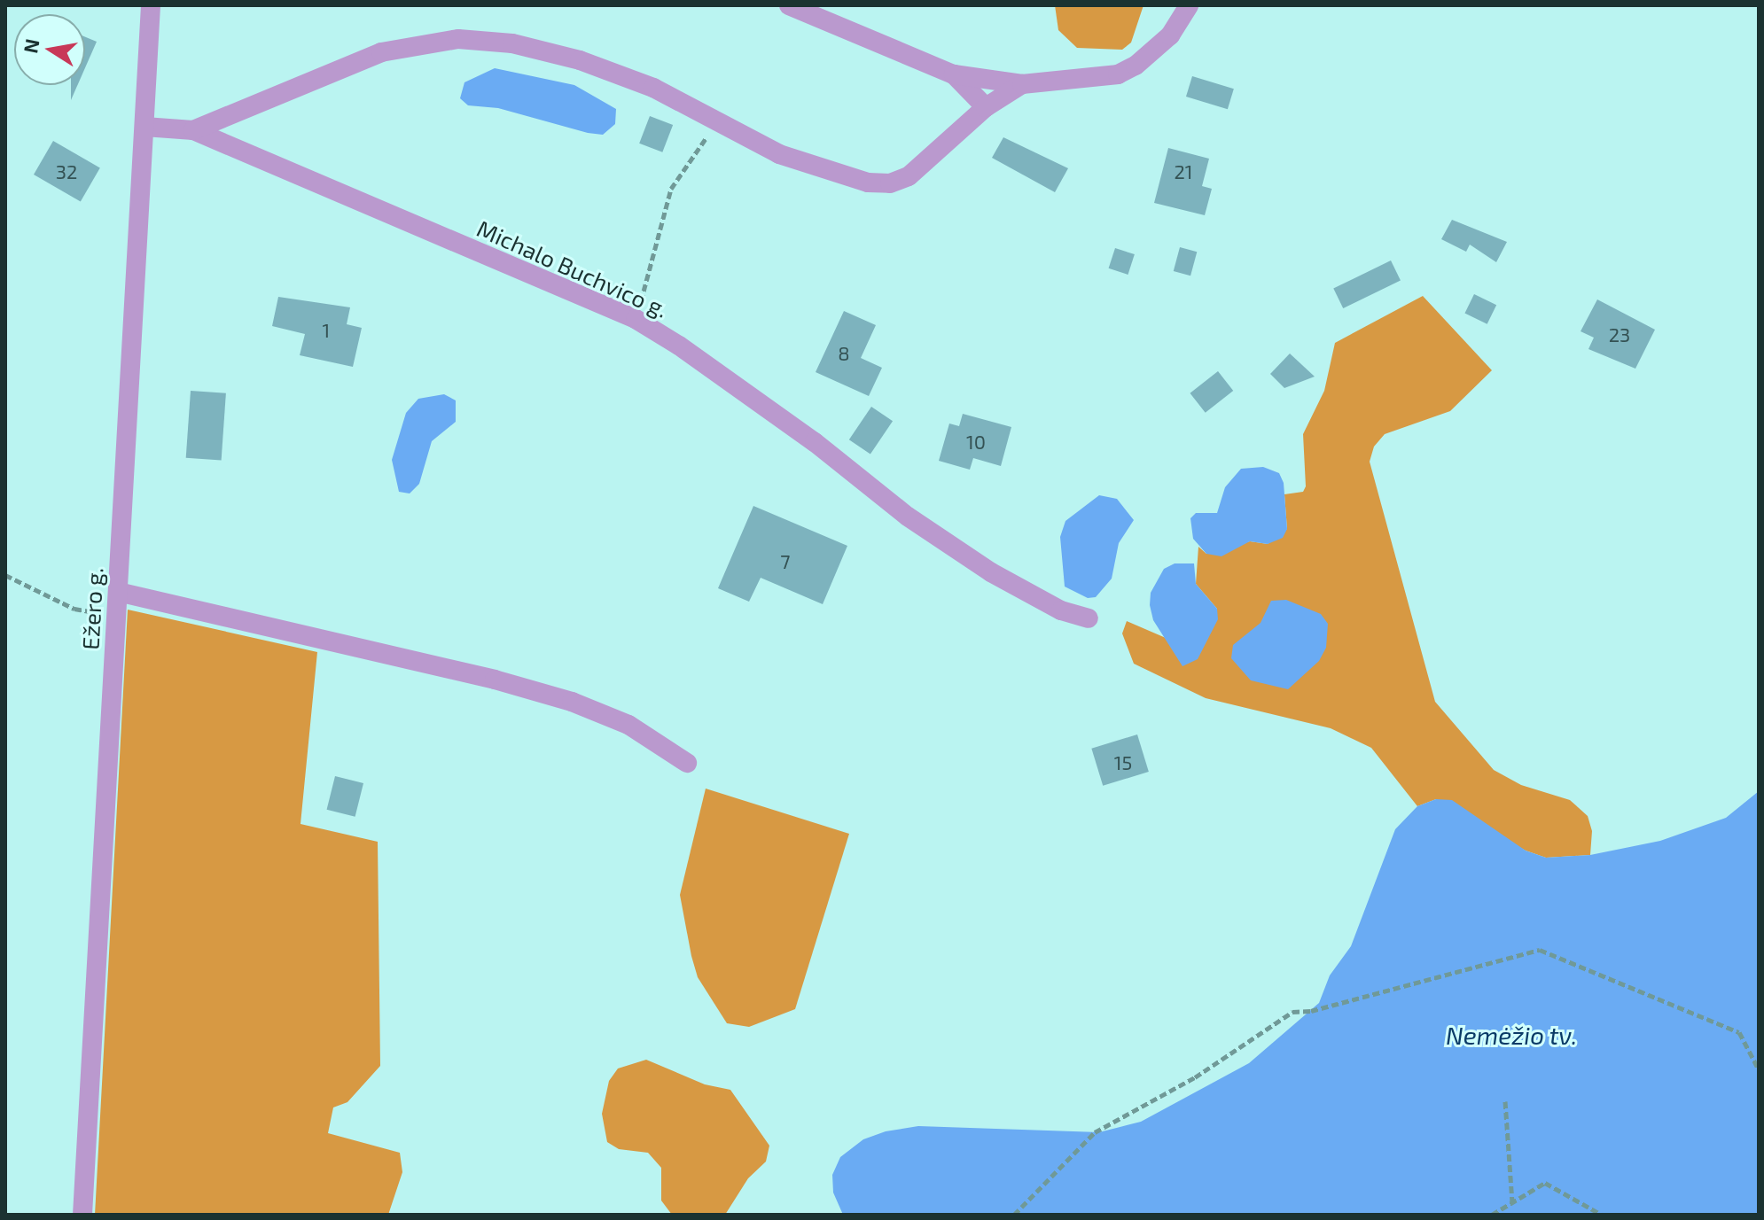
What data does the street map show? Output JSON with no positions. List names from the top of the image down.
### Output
{
  "streets": {
    "street": ["Michalo Buchvico g.", "Ežero g."]
  },
  "crossings": [
    ["Michalo Buchvico g.", "Ežero g."]
  ],
  "water": ["Nemėžio tv."],
  "house_numbers": [
    "32",
    "21",
    "1",
    "23",
    "8",
    "10",
    "7",
    "15"
  ],
  "north": "left"
}
